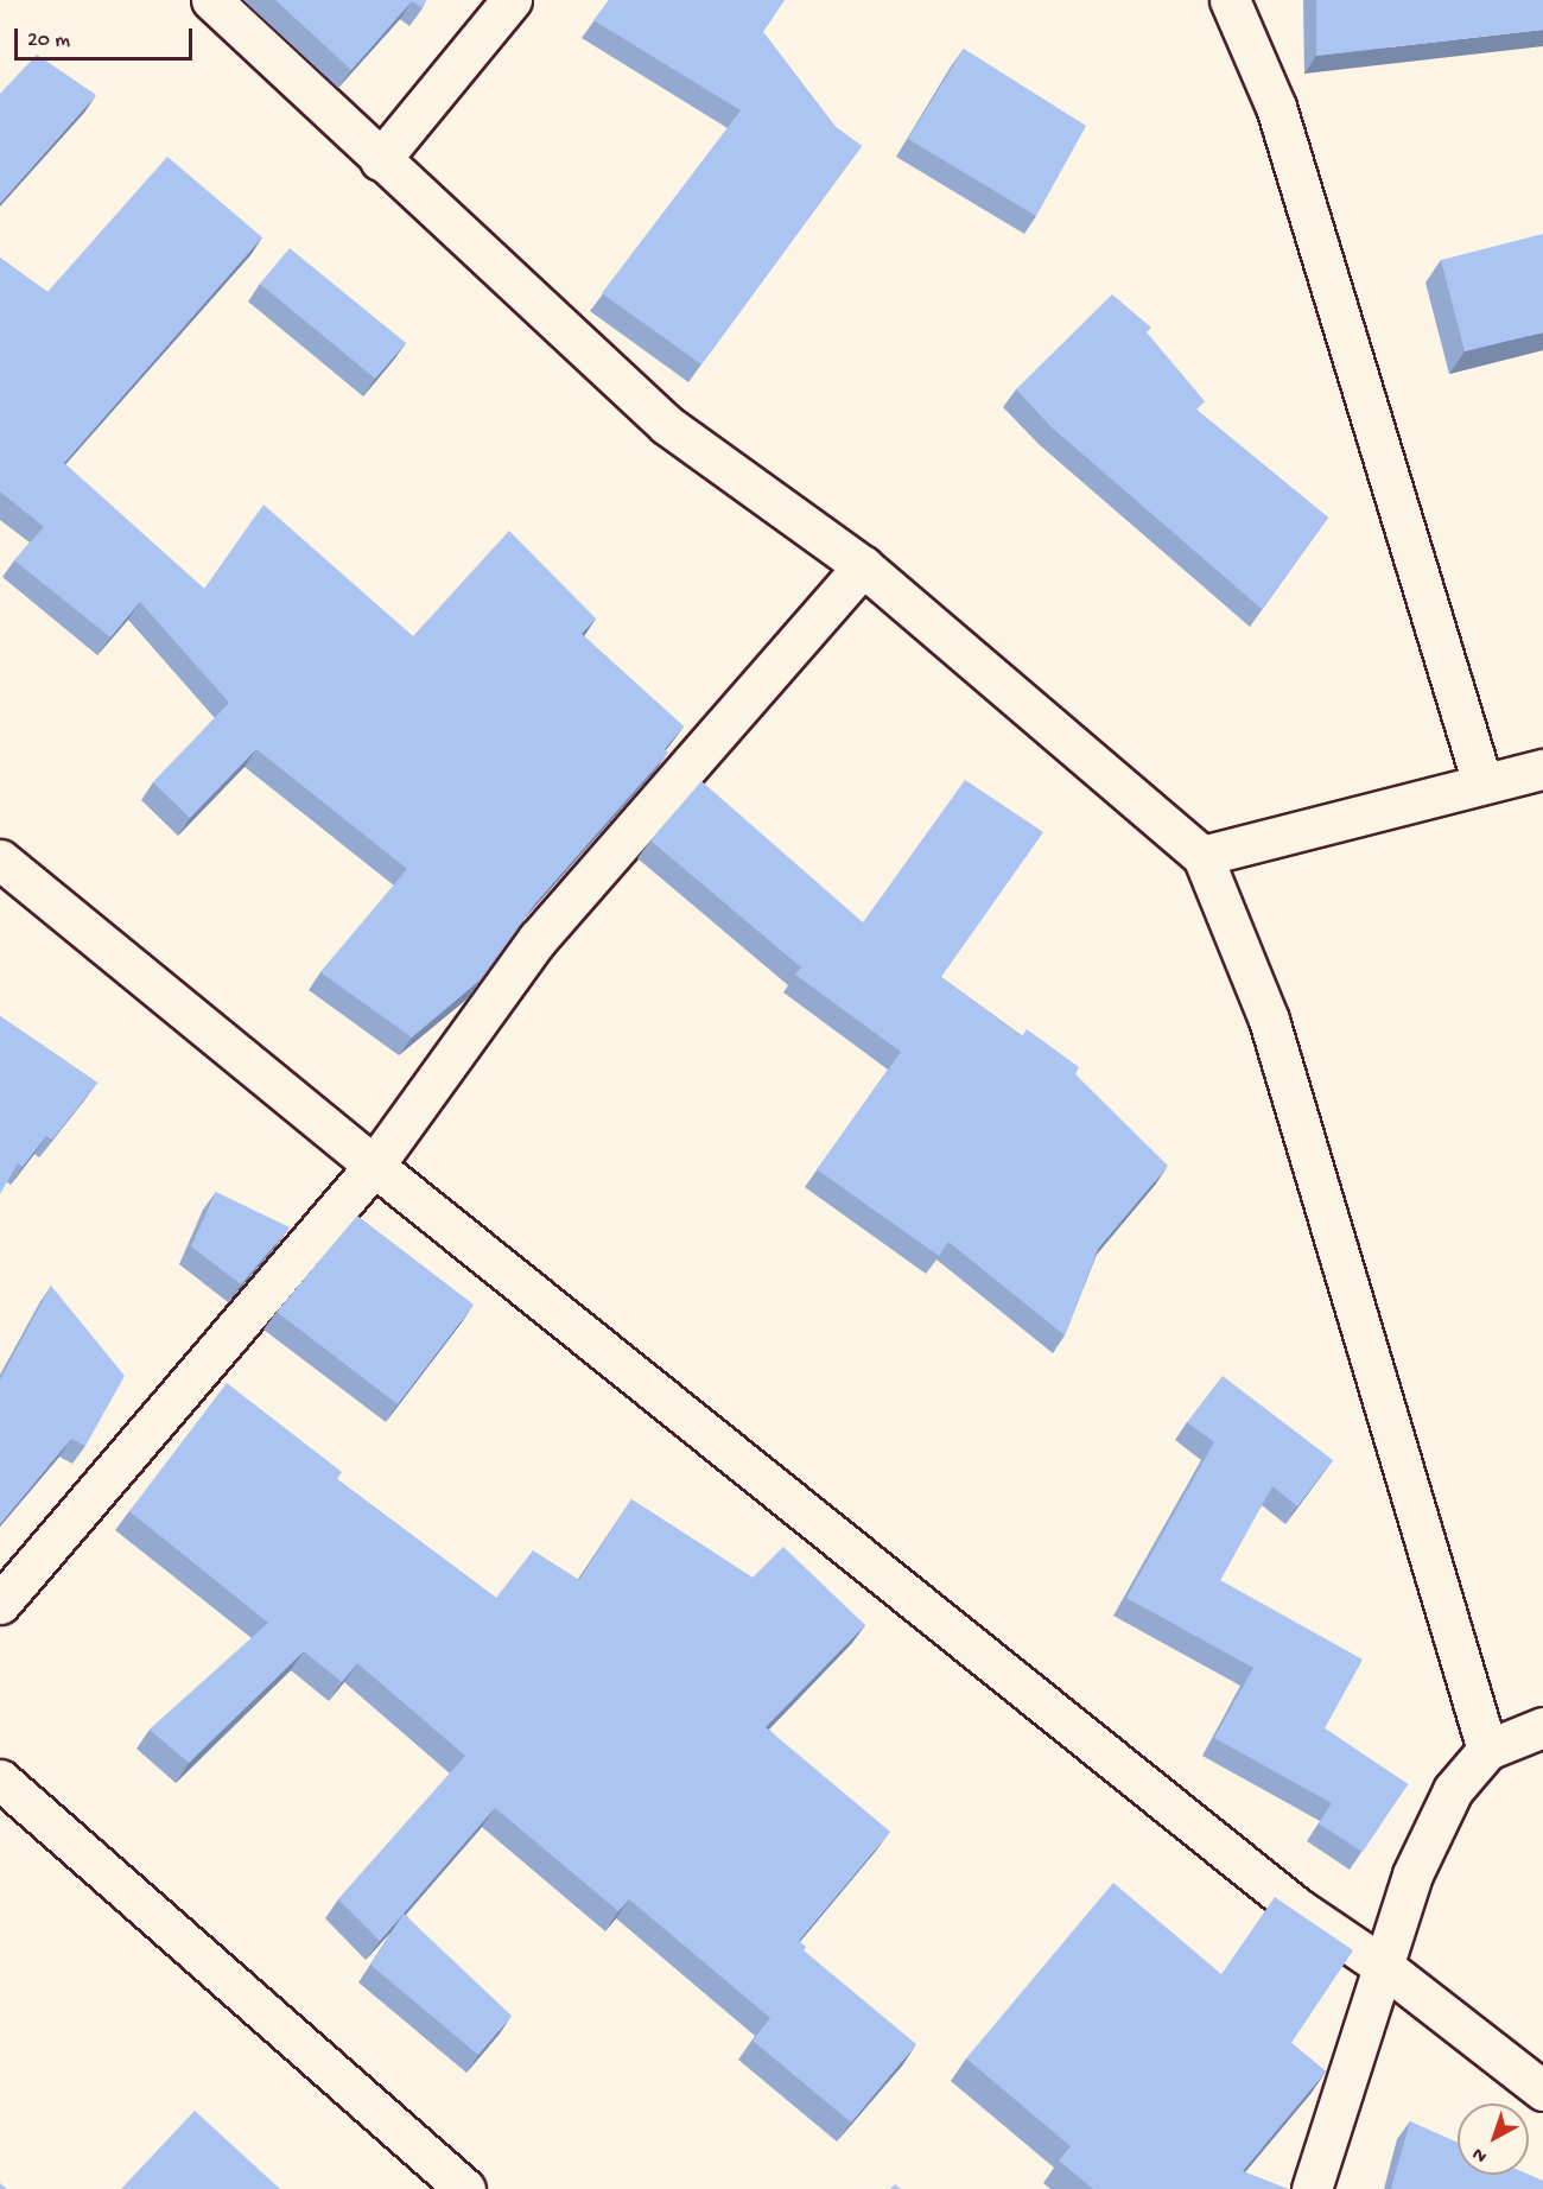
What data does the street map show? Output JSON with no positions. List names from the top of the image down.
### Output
{
  "scale_bar": "20 m",
  "north": "bottom left"
}
